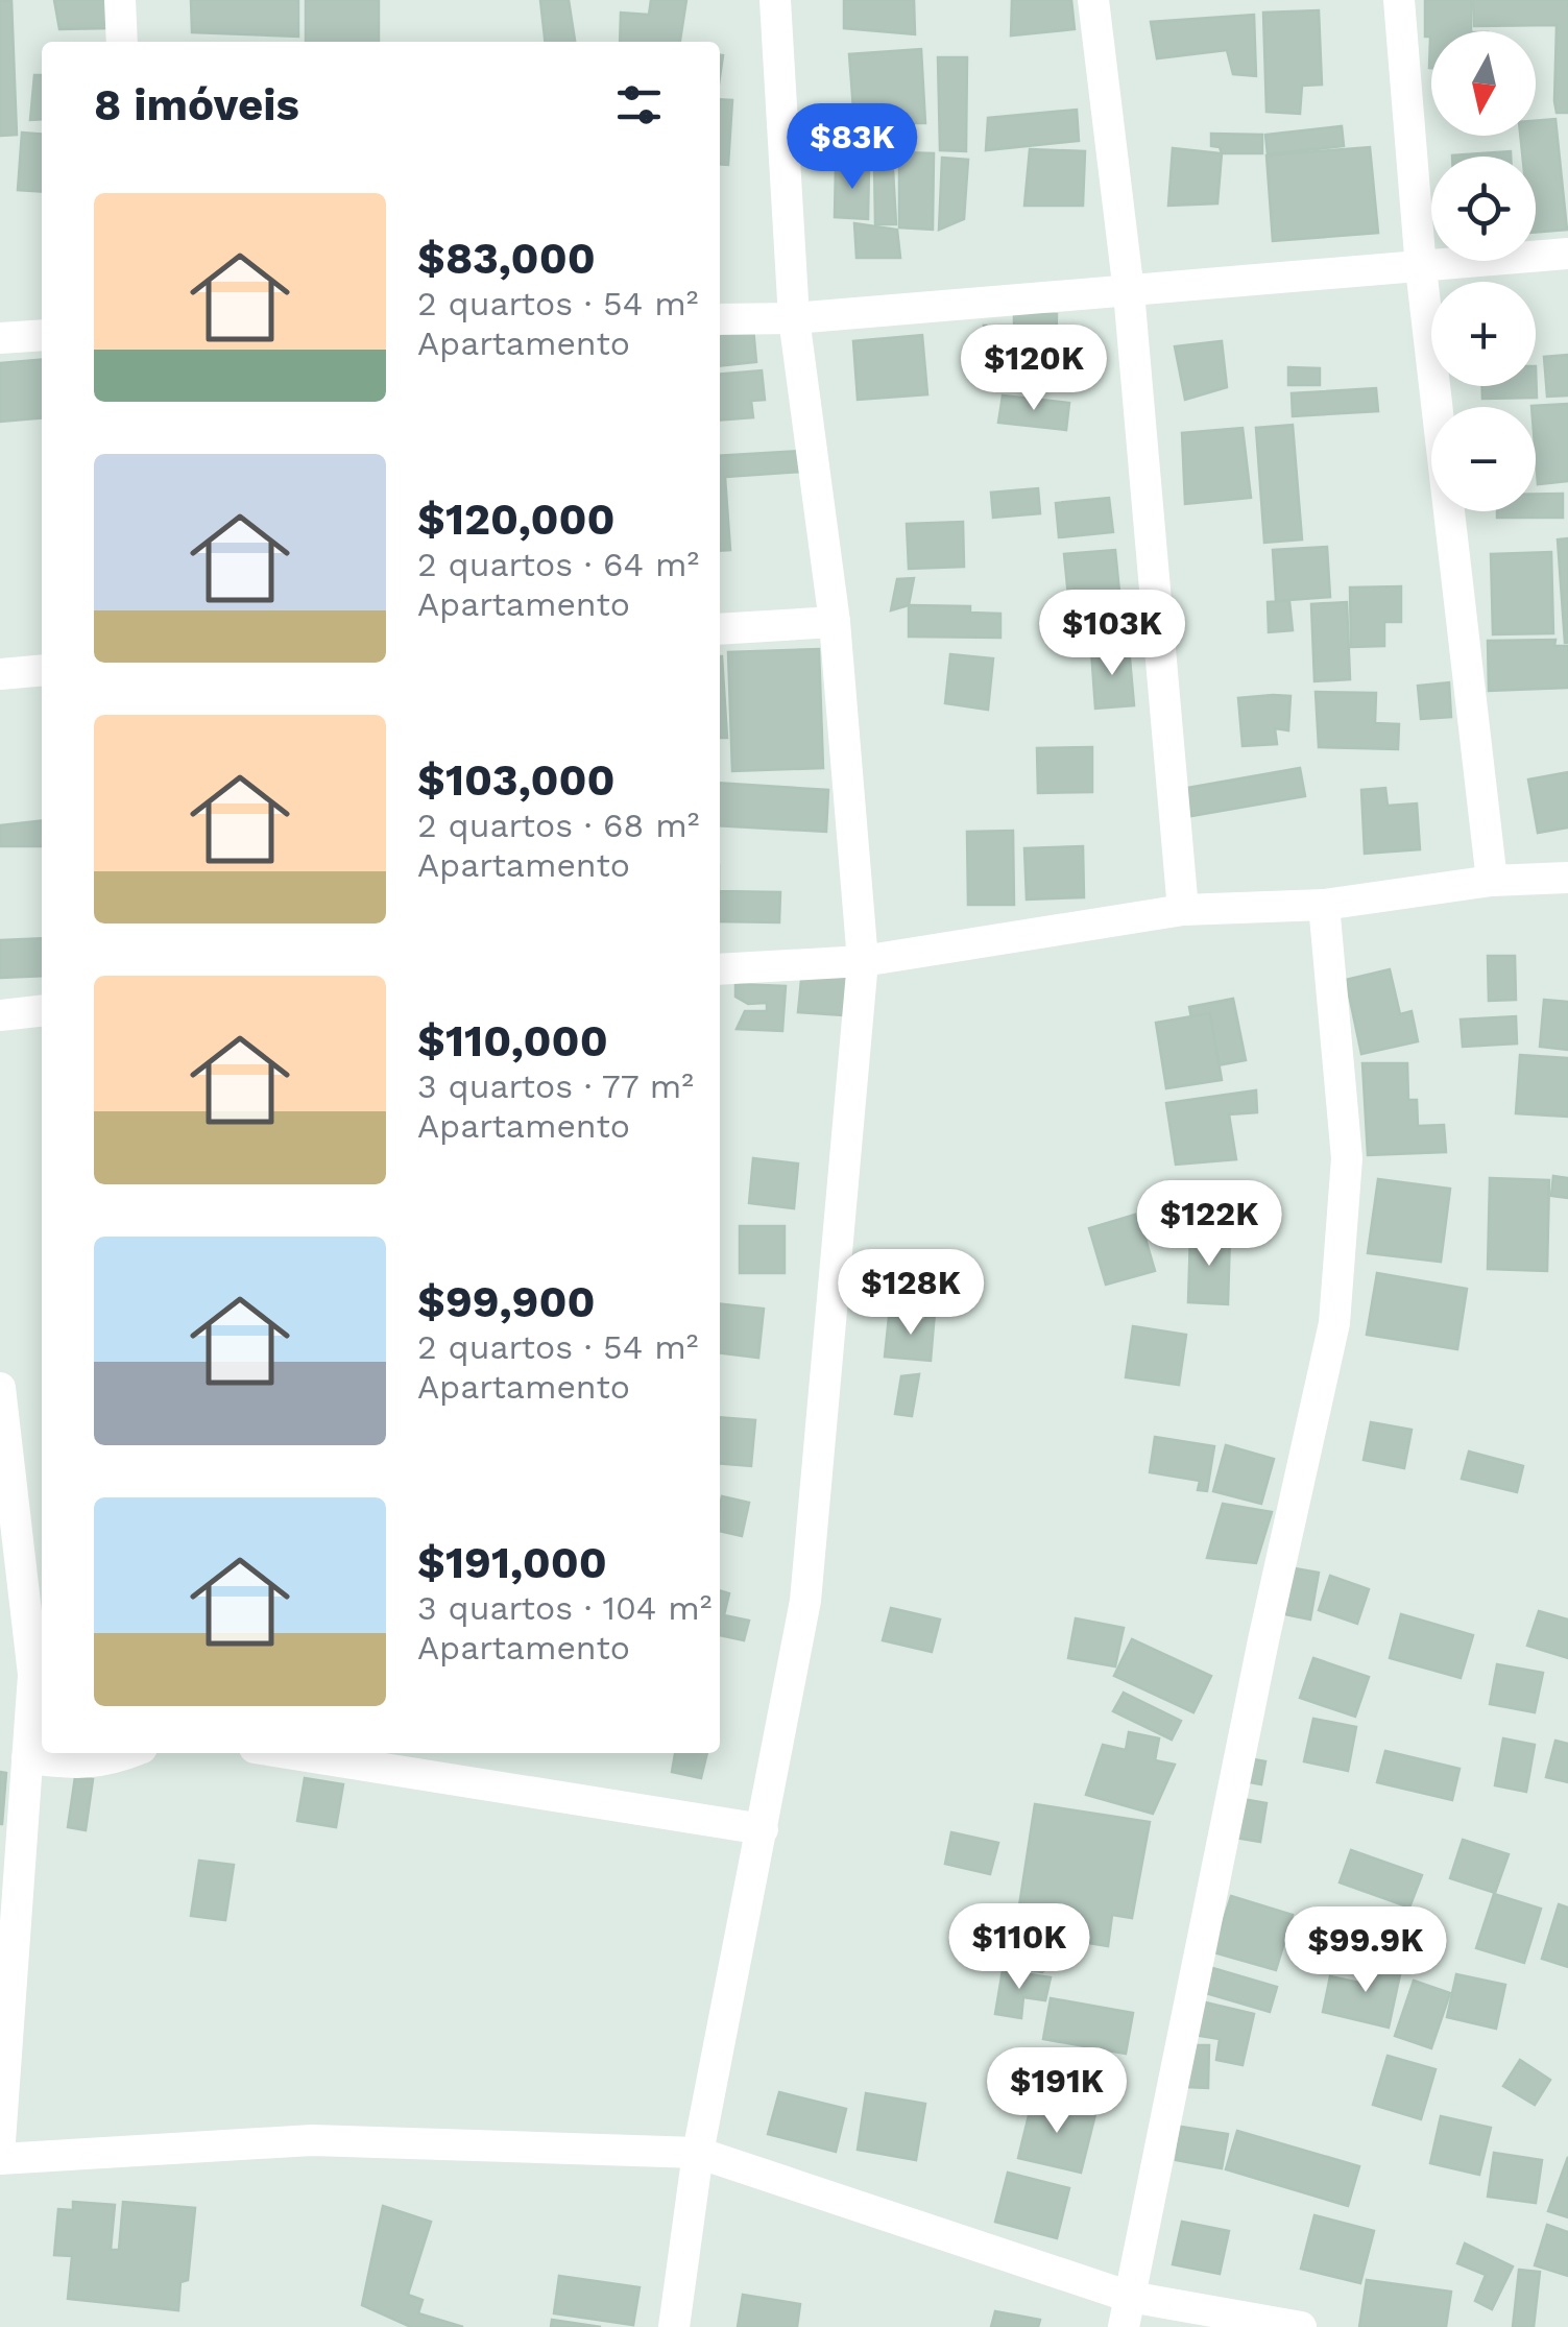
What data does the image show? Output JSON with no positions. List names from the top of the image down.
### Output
{
  "north": "bottom",
  "page": {
    "map_buttons": ["+", "−"],
    "heading": "8 imóveis",
    "price": [
      "$83K",
      "$120K",
      "$103K",
      "$122K",
      "$128K",
      "$110K",
      "$99.9K",
      "$191K"
    ],
    "list": [
      {
        "name": "$83,000",
        "note": "2 quartos · 54 m² · Apartamento"
      },
      {
        "name": "$120,000",
        "note": "2 quartos · 64 m² · Apartamento"
      },
      {
        "name": "$103,000",
        "note": "2 quartos · 68 m² · Apartamento"
      },
      {
        "name": "$110,000",
        "note": "3 quartos · 77 m² · Apartamento"
      },
      {
        "name": "$99,900",
        "note": "2 quartos · 54 m² · Apartamento"
      },
      {
        "name": "$191,000",
        "note": "3 quartos · 104 m² · Apartamento"
      }
    ]
  }
}
